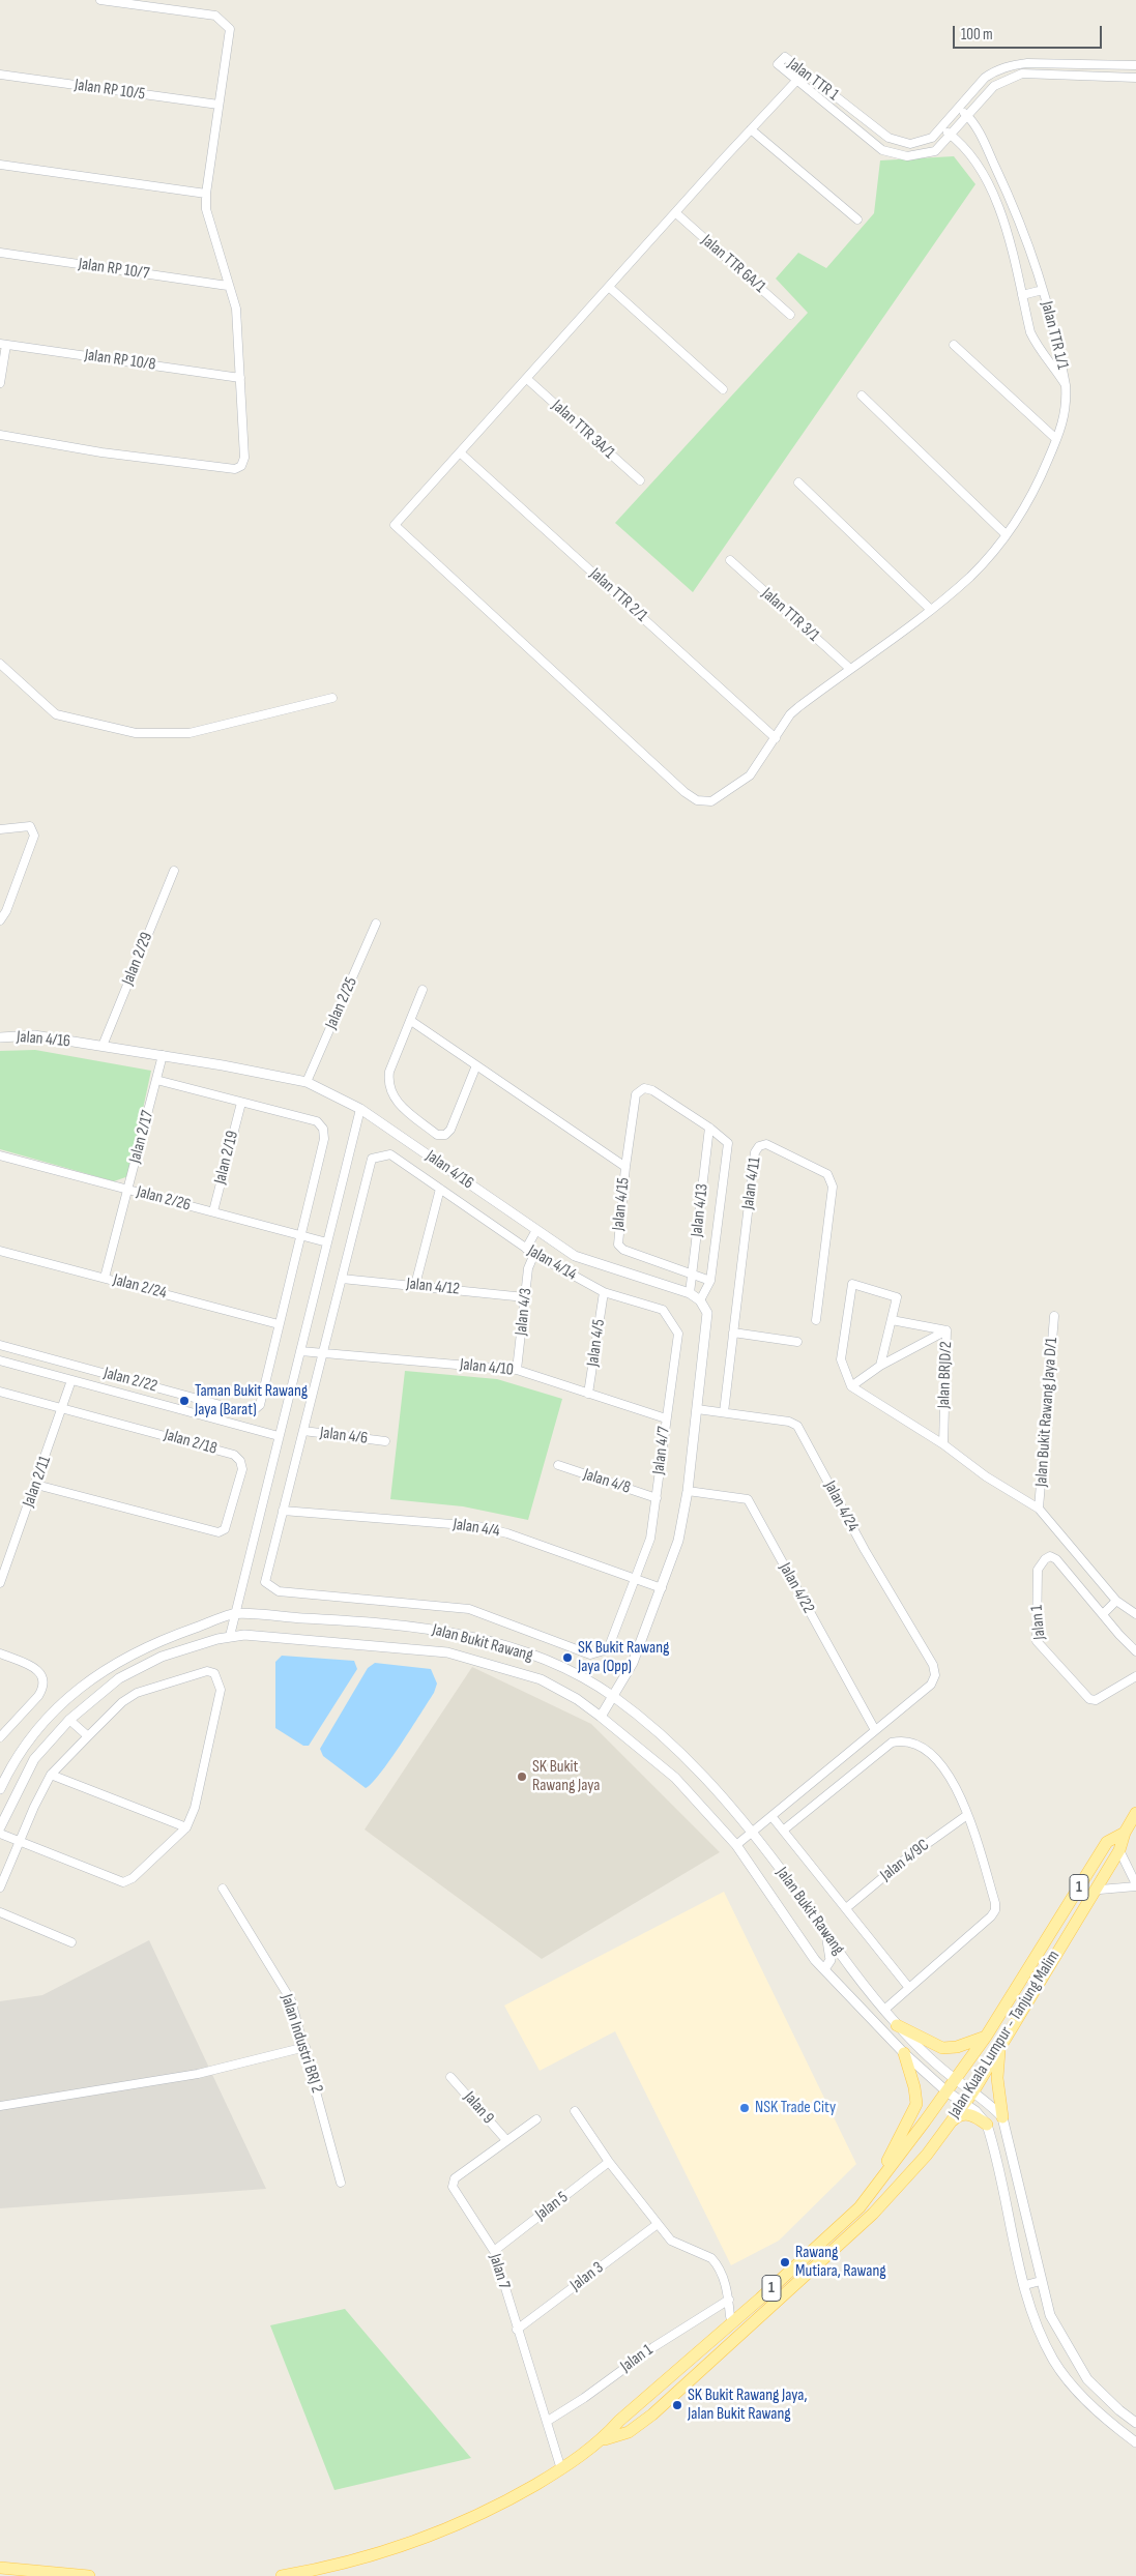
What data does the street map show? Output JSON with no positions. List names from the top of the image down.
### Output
{
  "streets": {
    "main road": ["1", "Jalan Kuala Lumpur - Tanjung Malim"],
    "street": [
      "Jalan TTR 1",
      "Jalan RP 10/5",
      "Jalan TTR 6A/1",
      "Jalan RP 10/7",
      "Jalan TTR 1/1",
      "Jalan RP 10/8",
      "Jalan TTR 3A/1",
      "Jalan TTR 2/1",
      "Jalan TTR 3/1",
      "Jalan 2/29",
      "Jalan 2/25",
      "Jalan 4/16",
      "Jalan 2/17",
      "Jalan 2/19",
      "Jalan 4/11",
      "Jalan 2/26",
      "Jalan 4/15",
      "Jalan 4/13",
      "Jalan 4/14",
      "Jalan 2/24",
      "Jalan 4/12",
      "Jalan 4/3",
      "Jalan 4/5",
      "Jalan 4/10",
      "Jalan BRJD/2",
      "Jalan 2/22",
      "Jalan Bukit Rawang Jaya D/1",
      "Jalan 4/6",
      "Jalan 2/18",
      "Jalan 4/7",
      "Jalan 2/11",
      "Jalan 4/8",
      "Jalan 4/24",
      "Jalan 4/4",
      "Jalan 4/22",
      "Jalan 1",
      "Jalan Bukit Rawang",
      "Jalan 4/9C",
      "Jalan Industri BRJ 2",
      "Jalan 9",
      "Jalan 5",
      "Jalan 7",
      "Jalan 3"
    ]
  },
  "crossings": [
    ["Jalan TTR 1", "Jalan TTR 1/1"],
    ["Jalan 2/29", "Jalan 4/16"],
    ["Jalan 2/25", "Jalan 4/16"],
    ["Jalan 4/16", "Jalan 2/17"],
    ["Jalan 4/16", "Jalan 4/13"],
    ["Jalan 2/17", "Jalan 2/26"],
    ["Jalan 2/17", "Jalan 2/24"],
    ["Jalan 2/19", "Jalan 2/26"],
    ["Jalan 4/11", "Jalan 4/24"],
    ["Jalan 4/15", "Jalan 4/13"],
    ["Jalan 4/14", "Jalan 4/12"],
    ["Jalan 4/14", "Jalan 4/3"],
    ["Jalan 4/14", "Jalan 4/5"],
    ["Jalan 4/14", "Jalan 4/7"],
    ["Jalan 2/24", "Jalan 2/22"],
    ["Jalan 4/12", "Jalan 4/3"],
    ["Jalan 4/3", "Jalan 4/10"],
    ["Jalan 4/5", "Jalan 4/10"],
    ["Jalan 4/10", "Jalan 4/7"],
    ["Jalan 2/18", "Jalan 2/11"],
    ["Jalan 4/7", "Jalan 4/8"],
    ["Jalan 4/7", "Jalan 4/4"],
    ["Jalan 4/24", "Jalan 4/22"],
    ["Jalan 1", "Jalan 7"],
    ["Jalan Bukit Rawang", "Jalan Kuala Lumpur - Tanjung Malim"],
    ["Jalan Kuala Lumpur - Tanjung Malim", "Jalan 7"],
    ["Jalan 9", "Jalan 7"],
    ["Jalan 5", "Jalan 7"],
    ["Jalan 7", "Jalan 3"]
  ],
  "places": [
    "Taman Bukit Rawang Jaya (Barat)",
    "SK Bukit Rawang Jaya (Opp)",
    "SK Bukit Rawang Jaya",
    "NSK Trade City",
    "Rawang Mutiara, Rawang",
    "SK Bukit Rawang Jaya, Jalan Bukit Rawang"
  ],
  "scale_bar": "100 m"
}
